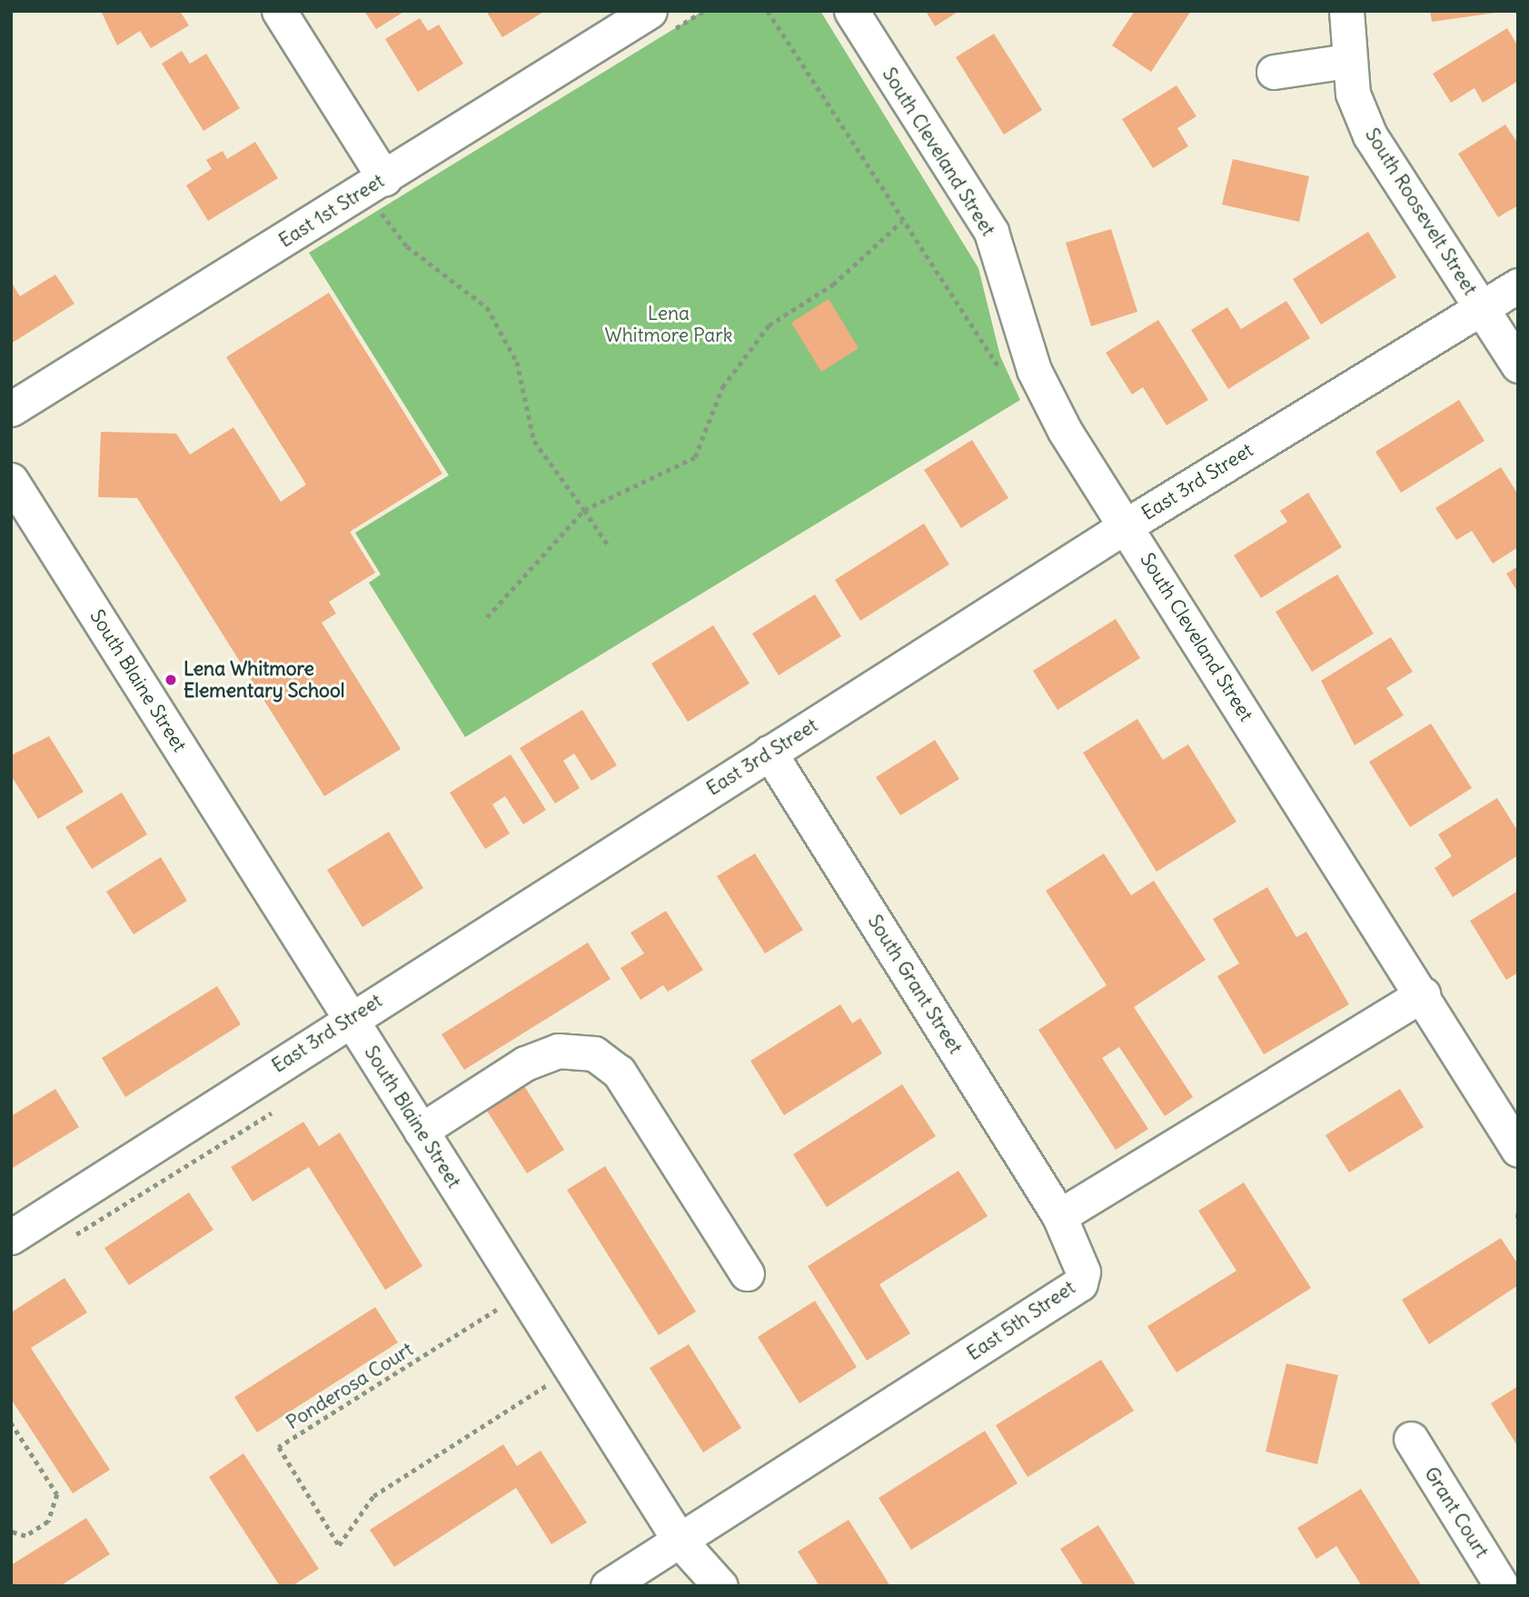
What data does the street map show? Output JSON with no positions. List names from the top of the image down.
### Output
{
  "streets": {
    "street": [
      "South Cleveland Street",
      "East 1st Street",
      "South Roosevelt Street",
      "East 3rd Street",
      "South Blaine Street",
      "South Grant Street",
      "East 5th Street",
      "Grant Court"
    ],
    "path": ["Ponderosa Court"]
  },
  "crossings": [
    ["South Cleveland Street", "East 3rd Street"],
    ["South Roosevelt Street", "East 3rd Street"],
    ["East 3rd Street", "South Blaine Street"],
    ["East 3rd Street", "South Grant Street"],
    ["South Blaine Street", "East 5th Street"],
    ["South Grant Street", "East 5th Street"]
  ],
  "parks": ["Lena Whitmore Park"],
  "places": ["Lena Whitmore Elementary School"]
}
